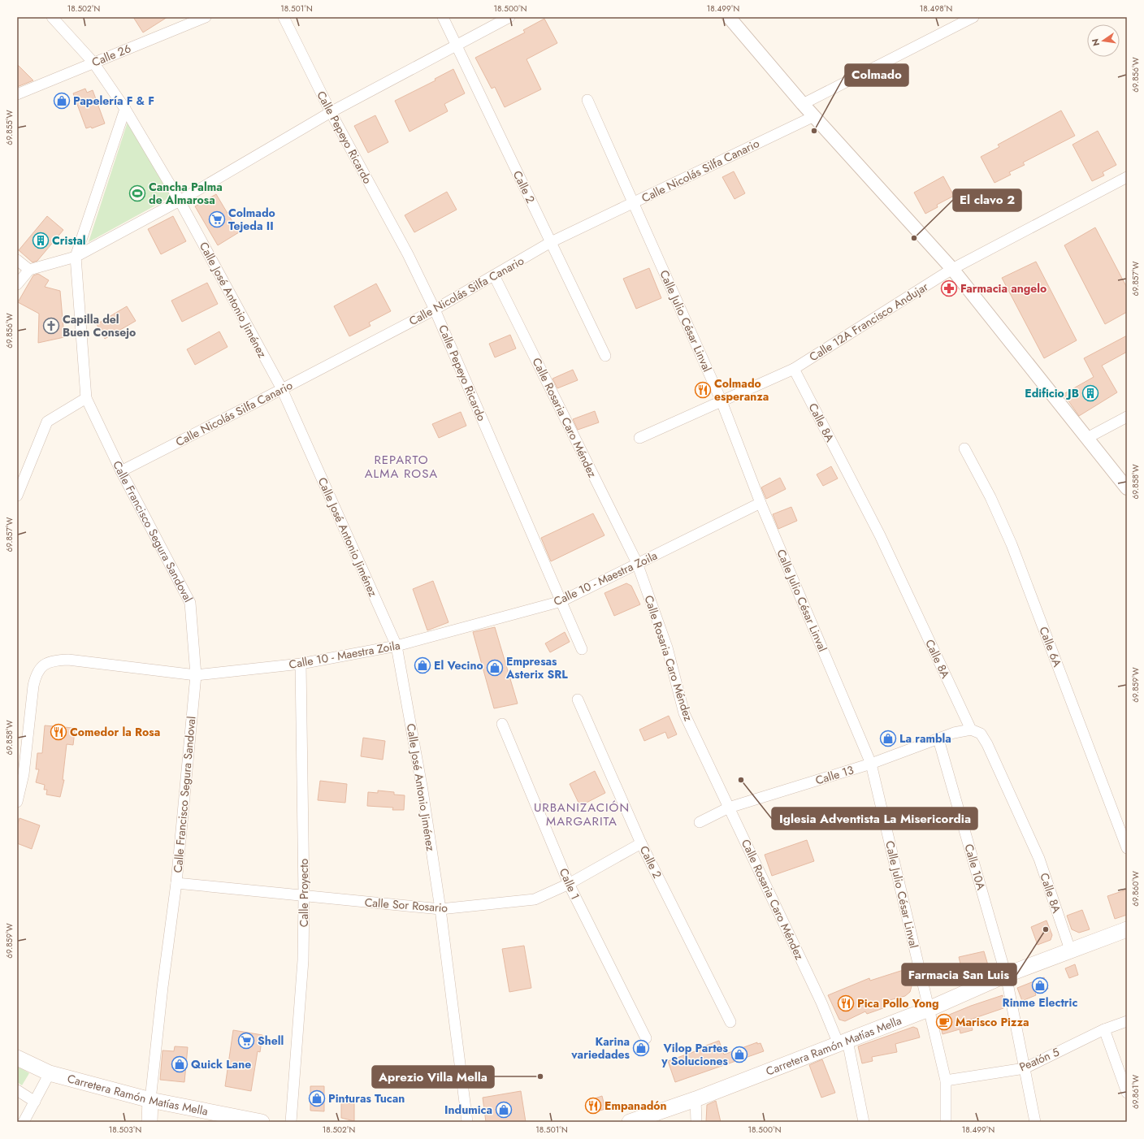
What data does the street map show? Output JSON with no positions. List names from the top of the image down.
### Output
{
  "streets": {
    "main road": ["Calle Francisco Segura Sandoval", "Carretera Ramón Matías Mella"],
    "street": [
      "Calle 26",
      "Calle Pepeyo Ricardo",
      "Calle Nicolás Silfa Canario",
      "Calle 2",
      "Calle José Antonio Jiménez",
      "Calle Julio César Linval",
      "Calle 12A Francisco Andujar",
      "Calle Rosaria Caro Méndez",
      "Calle 8A",
      "Calle 10 - Maestra Zoila",
      "Calle 6A",
      "Calle 13",
      "Calle 10A",
      "Calle 1",
      "Calle Proyecto",
      "Calle Sor Rosario",
      "Peatón 5"
    ]
  },
  "crossings": [
    ["Calle 26", "Calle José Antonio Jiménez"],
    ["Calle Pepeyo Ricardo", "Calle Nicolás Silfa Canario"],
    ["Calle Pepeyo Ricardo", "Calle 10 - Maestra Zoila"],
    ["Calle Nicolás Silfa Canario", "Calle 2"],
    ["Calle Nicolás Silfa Canario", "Calle José Antonio Jiménez"],
    ["Calle Nicolás Silfa Canario", "Calle Julio César Linval"],
    ["Calle Nicolás Silfa Canario", "Calle Rosaria Caro Méndez"],
    ["Calle Nicolás Silfa Canario", "Calle Francisco Segura Sandoval"],
    ["Calle 2", "Calle Sor Rosario"],
    ["Calle José Antonio Jiménez", "Calle Francisco Segura Sandoval"],
    ["Calle José Antonio Jiménez", "Calle 10 - Maestra Zoila"],
    ["Calle José Antonio Jiménez", "Calle Sor Rosario"],
    ["Calle Julio César Linval", "Calle 12A Francisco Andujar"],
    ["Calle Julio César Linval", "Calle 10 - Maestra Zoila"],
    ["Calle Julio César Linval", "Calle 13"],
    ["Calle Julio César Linval", "Carretera Ramón Matías Mella"],
    ["Calle Julio César Linval", "Peatón 5"],
    ["Calle 12A Francisco Andujar", "Calle 8A"],
    ["Calle Rosaria Caro Méndez", "Calle 10 - Maestra Zoila"],
    ["Calle Rosaria Caro Méndez", "Calle 13"],
    ["Calle Rosaria Caro Méndez", "Carretera Ramón Matías Mella"],
    ["Calle 8A", "Calle 13"],
    ["Calle 8A", "Carretera Ramón Matías Mella"],
    ["Calle Francisco Segura Sandoval", "Calle 10 - Maestra Zoila"],
    ["Calle Francisco Segura Sandoval", "Calle Sor Rosario"],
    ["Calle Francisco Segura Sandoval", "Carretera Ramón Matías Mella"],
    ["Calle 10 - Maestra Zoila", "Calle Proyecto"],
    ["Calle 13", "Calle 10A"],
    ["Calle 10A", "Carretera Ramón Matías Mella"],
    ["Calle 10A", "Peatón 5"],
    ["Calle 1", "Calle Sor Rosario"],
    ["Calle Proyecto", "Calle Sor Rosario"]
  ],
  "districts": ["REPARTO ALMA ROSA", "URBANIZACIÓN MARGARITA"],
  "places": {
    "shop": [
      "Papelería F & F",
      "El Vecino",
      "Empresas Asterix SRL",
      "La rambla",
      "Rinme Electric",
      "Karina variedades",
      "Vilop Partes y Soluciones",
      "Quick Lane",
      "Pinturas Tucan",
      "Indumica"
    ],
    "other": [
      "Colmado",
      "El clavo 2",
      "Iglesia Adventista La Misericordia",
      "Farmacia San Luis",
      "Aprezio Villa Mella"
    ],
    "sports": ["Cancha Palma de Almarosa"],
    "supermarket": ["Colmado Tejeda II", "Shell"],
    "building": ["Cristal", "Edificio JB"],
    "pharmacy": ["Farmacia angelo"],
    "church": ["Capilla del Buen Consejo"],
    "restaurant": [
      "Colmado esperanza",
      "Comedor la Rosa",
      "Pica Pollo Yong",
      "Empanadón"
    ],
    "cafe": ["Marisco Pizza"]
  },
  "north": "left",
  "coordinates": [
    "18.502°N",
    "18.501°N",
    "18.500°N",
    "18.499°N",
    "18.498°N",
    "69.856°W",
    "69.855°W",
    "69.857°W",
    "69.858°W",
    "69.859°W",
    "69.860°W",
    "69.861°W",
    "18.503°N"
  ]
}
